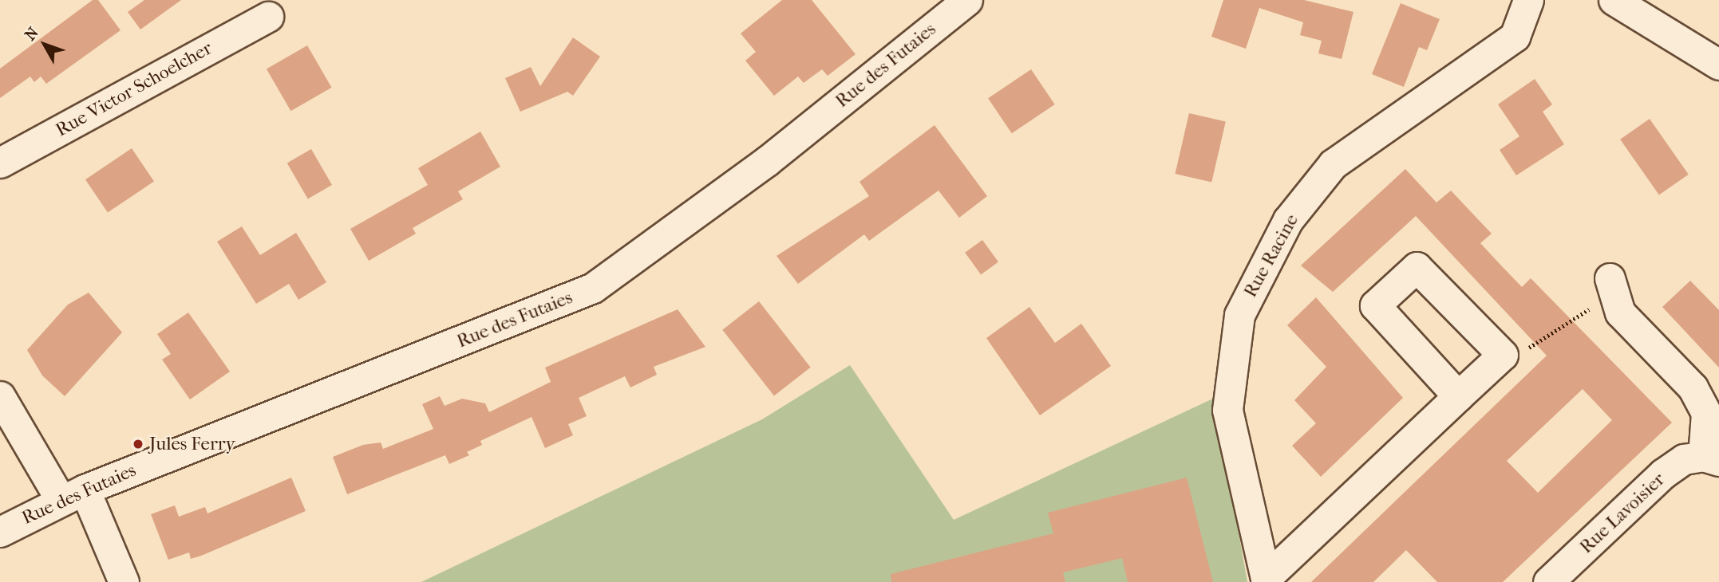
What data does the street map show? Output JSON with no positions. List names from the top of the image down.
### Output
{
  "streets": {
    "street": [
      "Rue des Futaies",
      "Rue Victor Schoelcher",
      "Rue Racine",
      "Rue Lavoisier"
    ]
  },
  "places": ["Jules Ferry"],
  "north": "top left"
}
